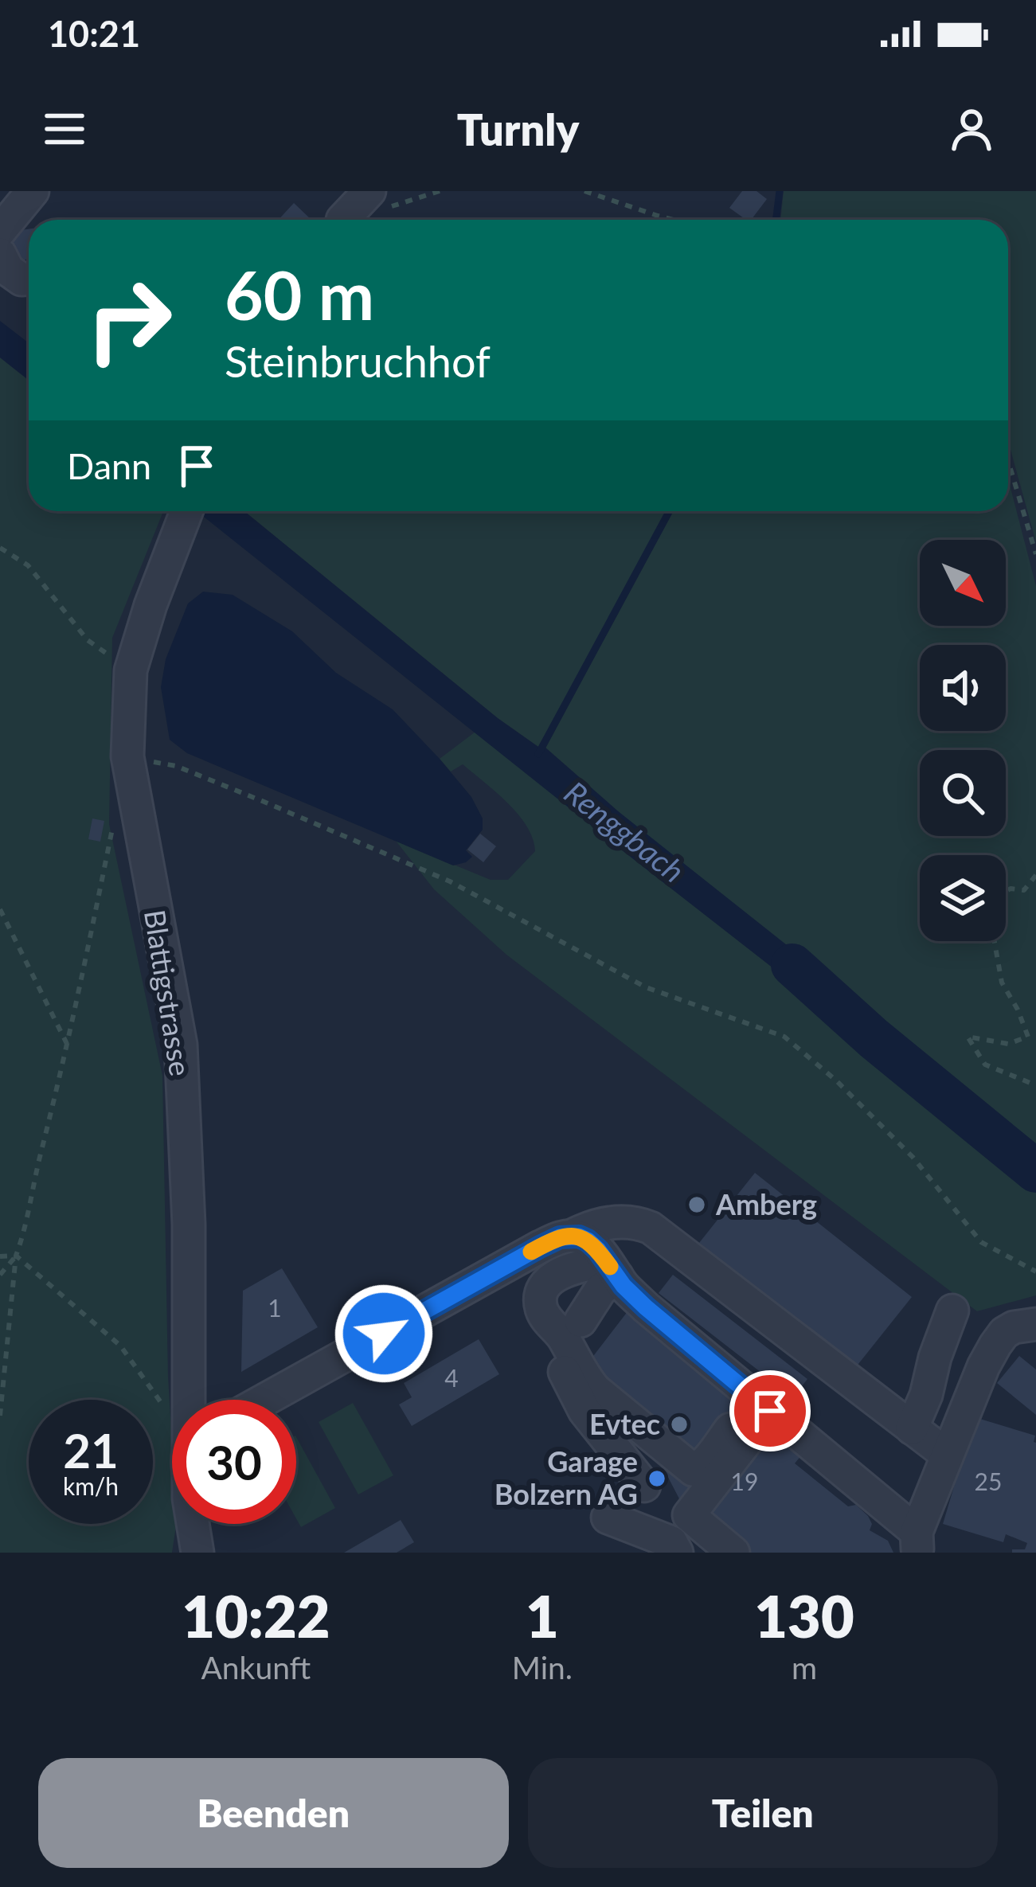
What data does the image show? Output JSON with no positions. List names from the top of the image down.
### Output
{
  "streets": {
    "street": ["Blattigstrasse"]
  },
  "water": ["Renggbach"],
  "places": ["Amberg", "Evtec", "Garage Bolzern AG"],
  "house_numbers": [
    "1",
    "4",
    "19",
    "25"
  ],
  "north": "bottom right",
  "page": {
    "status": "10:21",
    "header": "Turnly",
    "turn": ["60 m", "Steinbruchhof"],
    "then": "Dann",
    "speed": "21 km/h",
    "limit": "30",
    "eta": [
      "10:22",
      "Ankunft",
      "1",
      "Min.",
      "130",
      "m"
    ],
    "buttons": ["Beenden", "Teilen"]
  }
}
